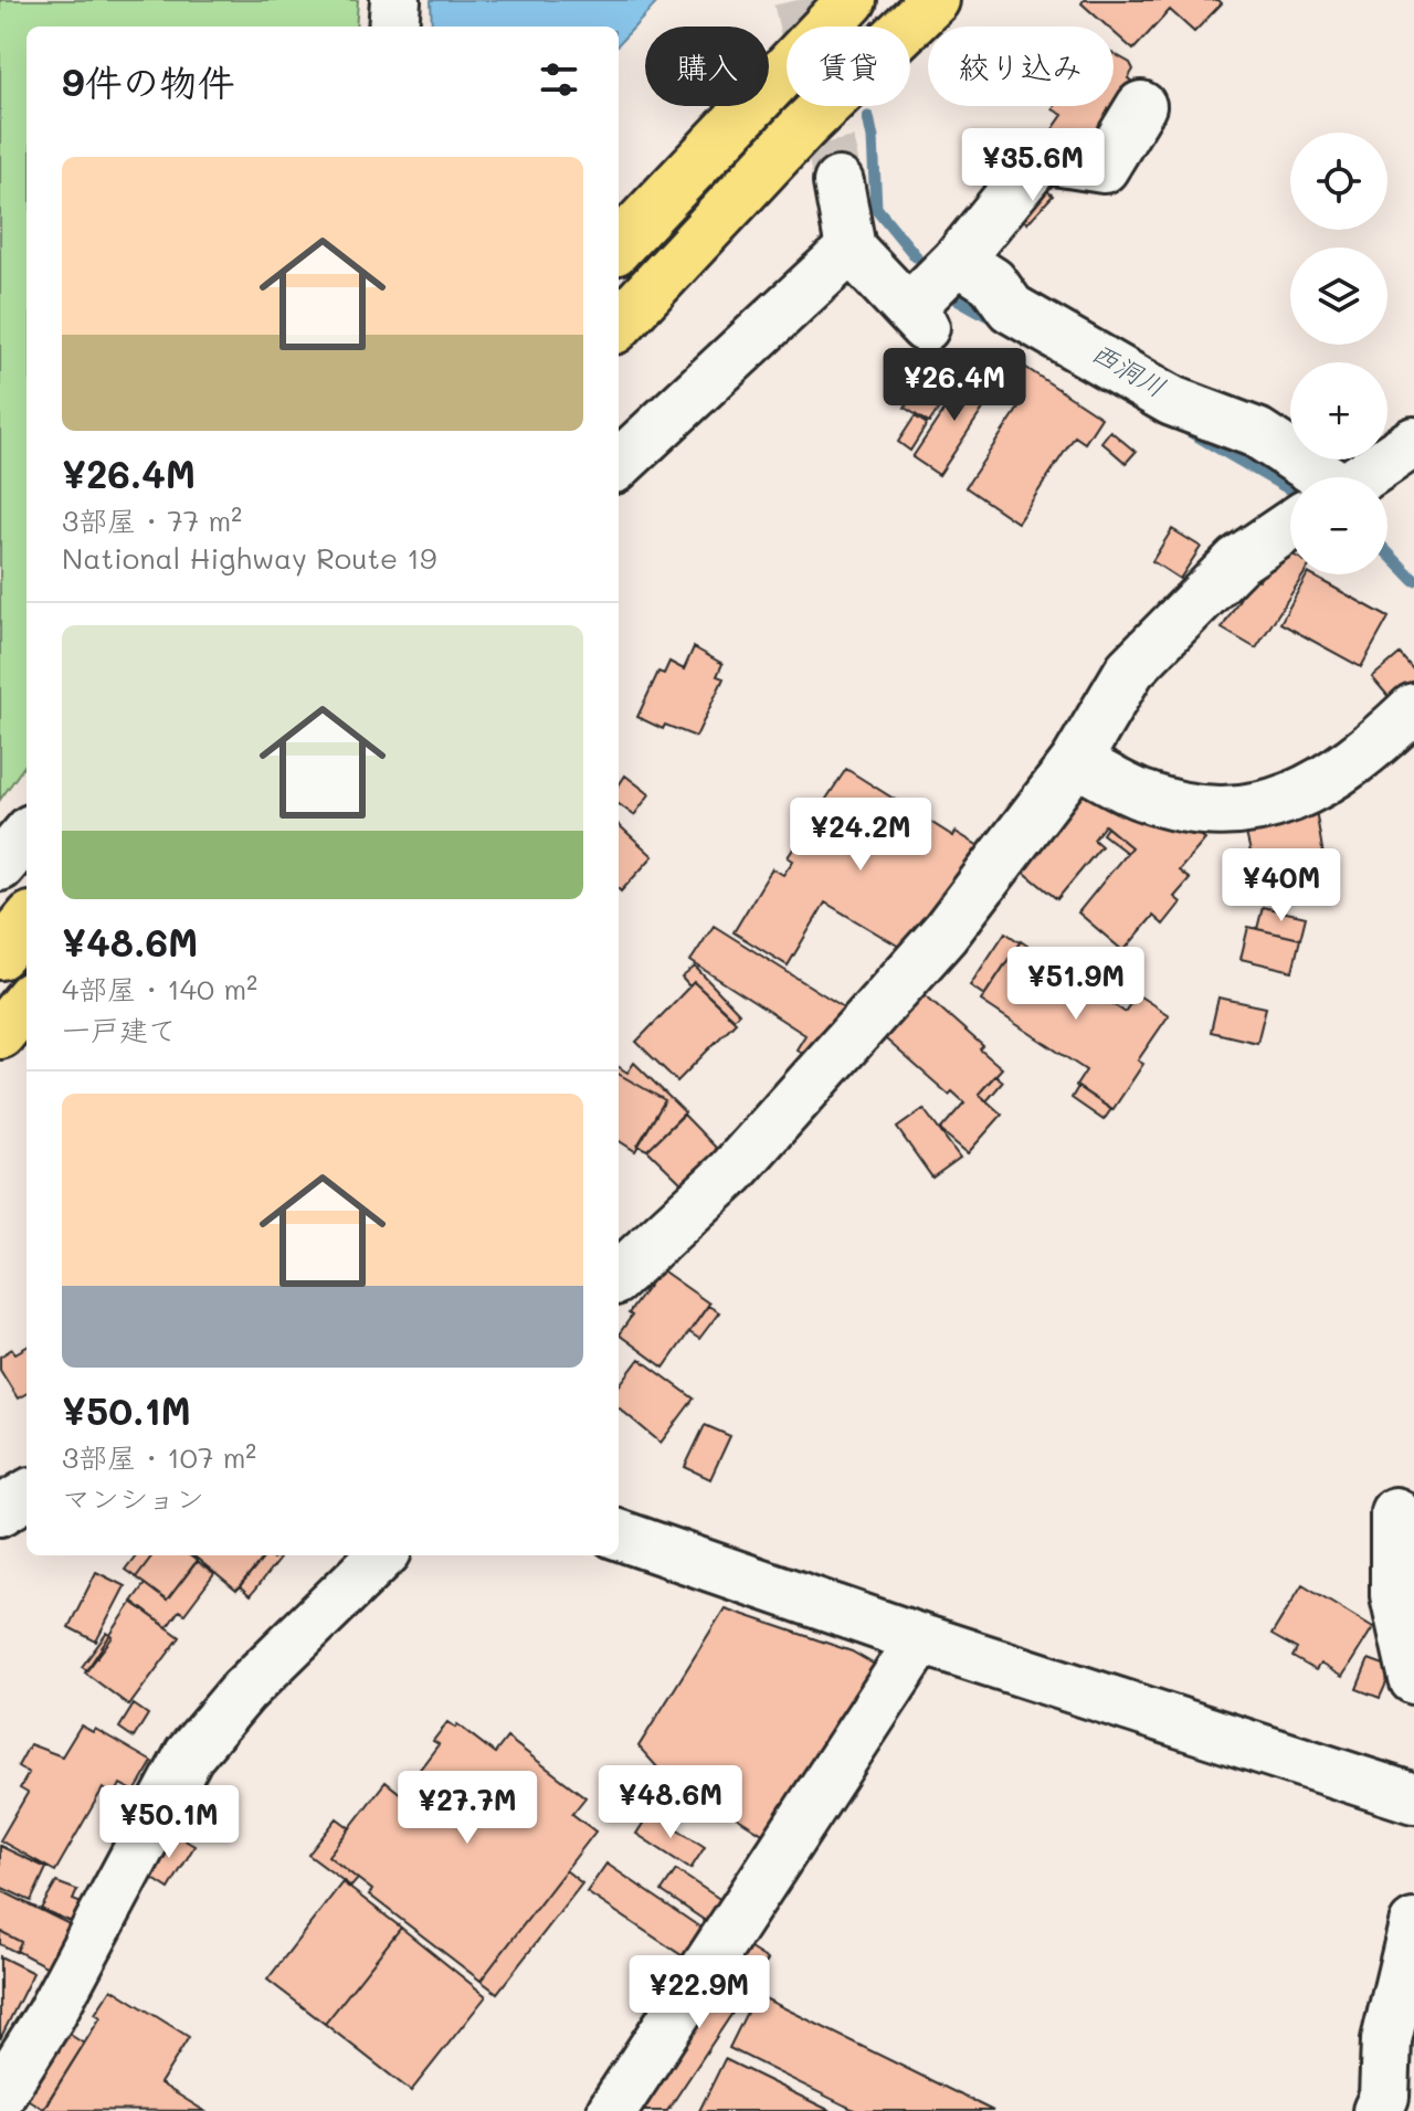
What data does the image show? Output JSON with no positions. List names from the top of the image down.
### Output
{
  "water": ["西洞川"],
  "page": {
    "chip": ["購入", "賃貸", "絞り込み"],
    "heading": "9件の物件",
    "price": [
      "¥35.6M",
      "¥26.4M",
      "¥24.2M",
      "¥40M",
      "¥51.9M",
      "¥48.6M",
      "¥27.7M",
      "¥50.1M",
      "¥22.9M"
    ],
    "map_buttons": ["+", "−"],
    "list": [
      {
        "name": "¥26.4M",
        "note": "3部屋 · 77 m² · National Highway Route 19"
      },
      {
        "name": "¥48.6M",
        "note": "4部屋 · 140 m² · 一戸建て"
      },
      {
        "name": "¥50.1M",
        "note": "3部屋 · 107 m² · マンション"
      }
    ]
  }
}
